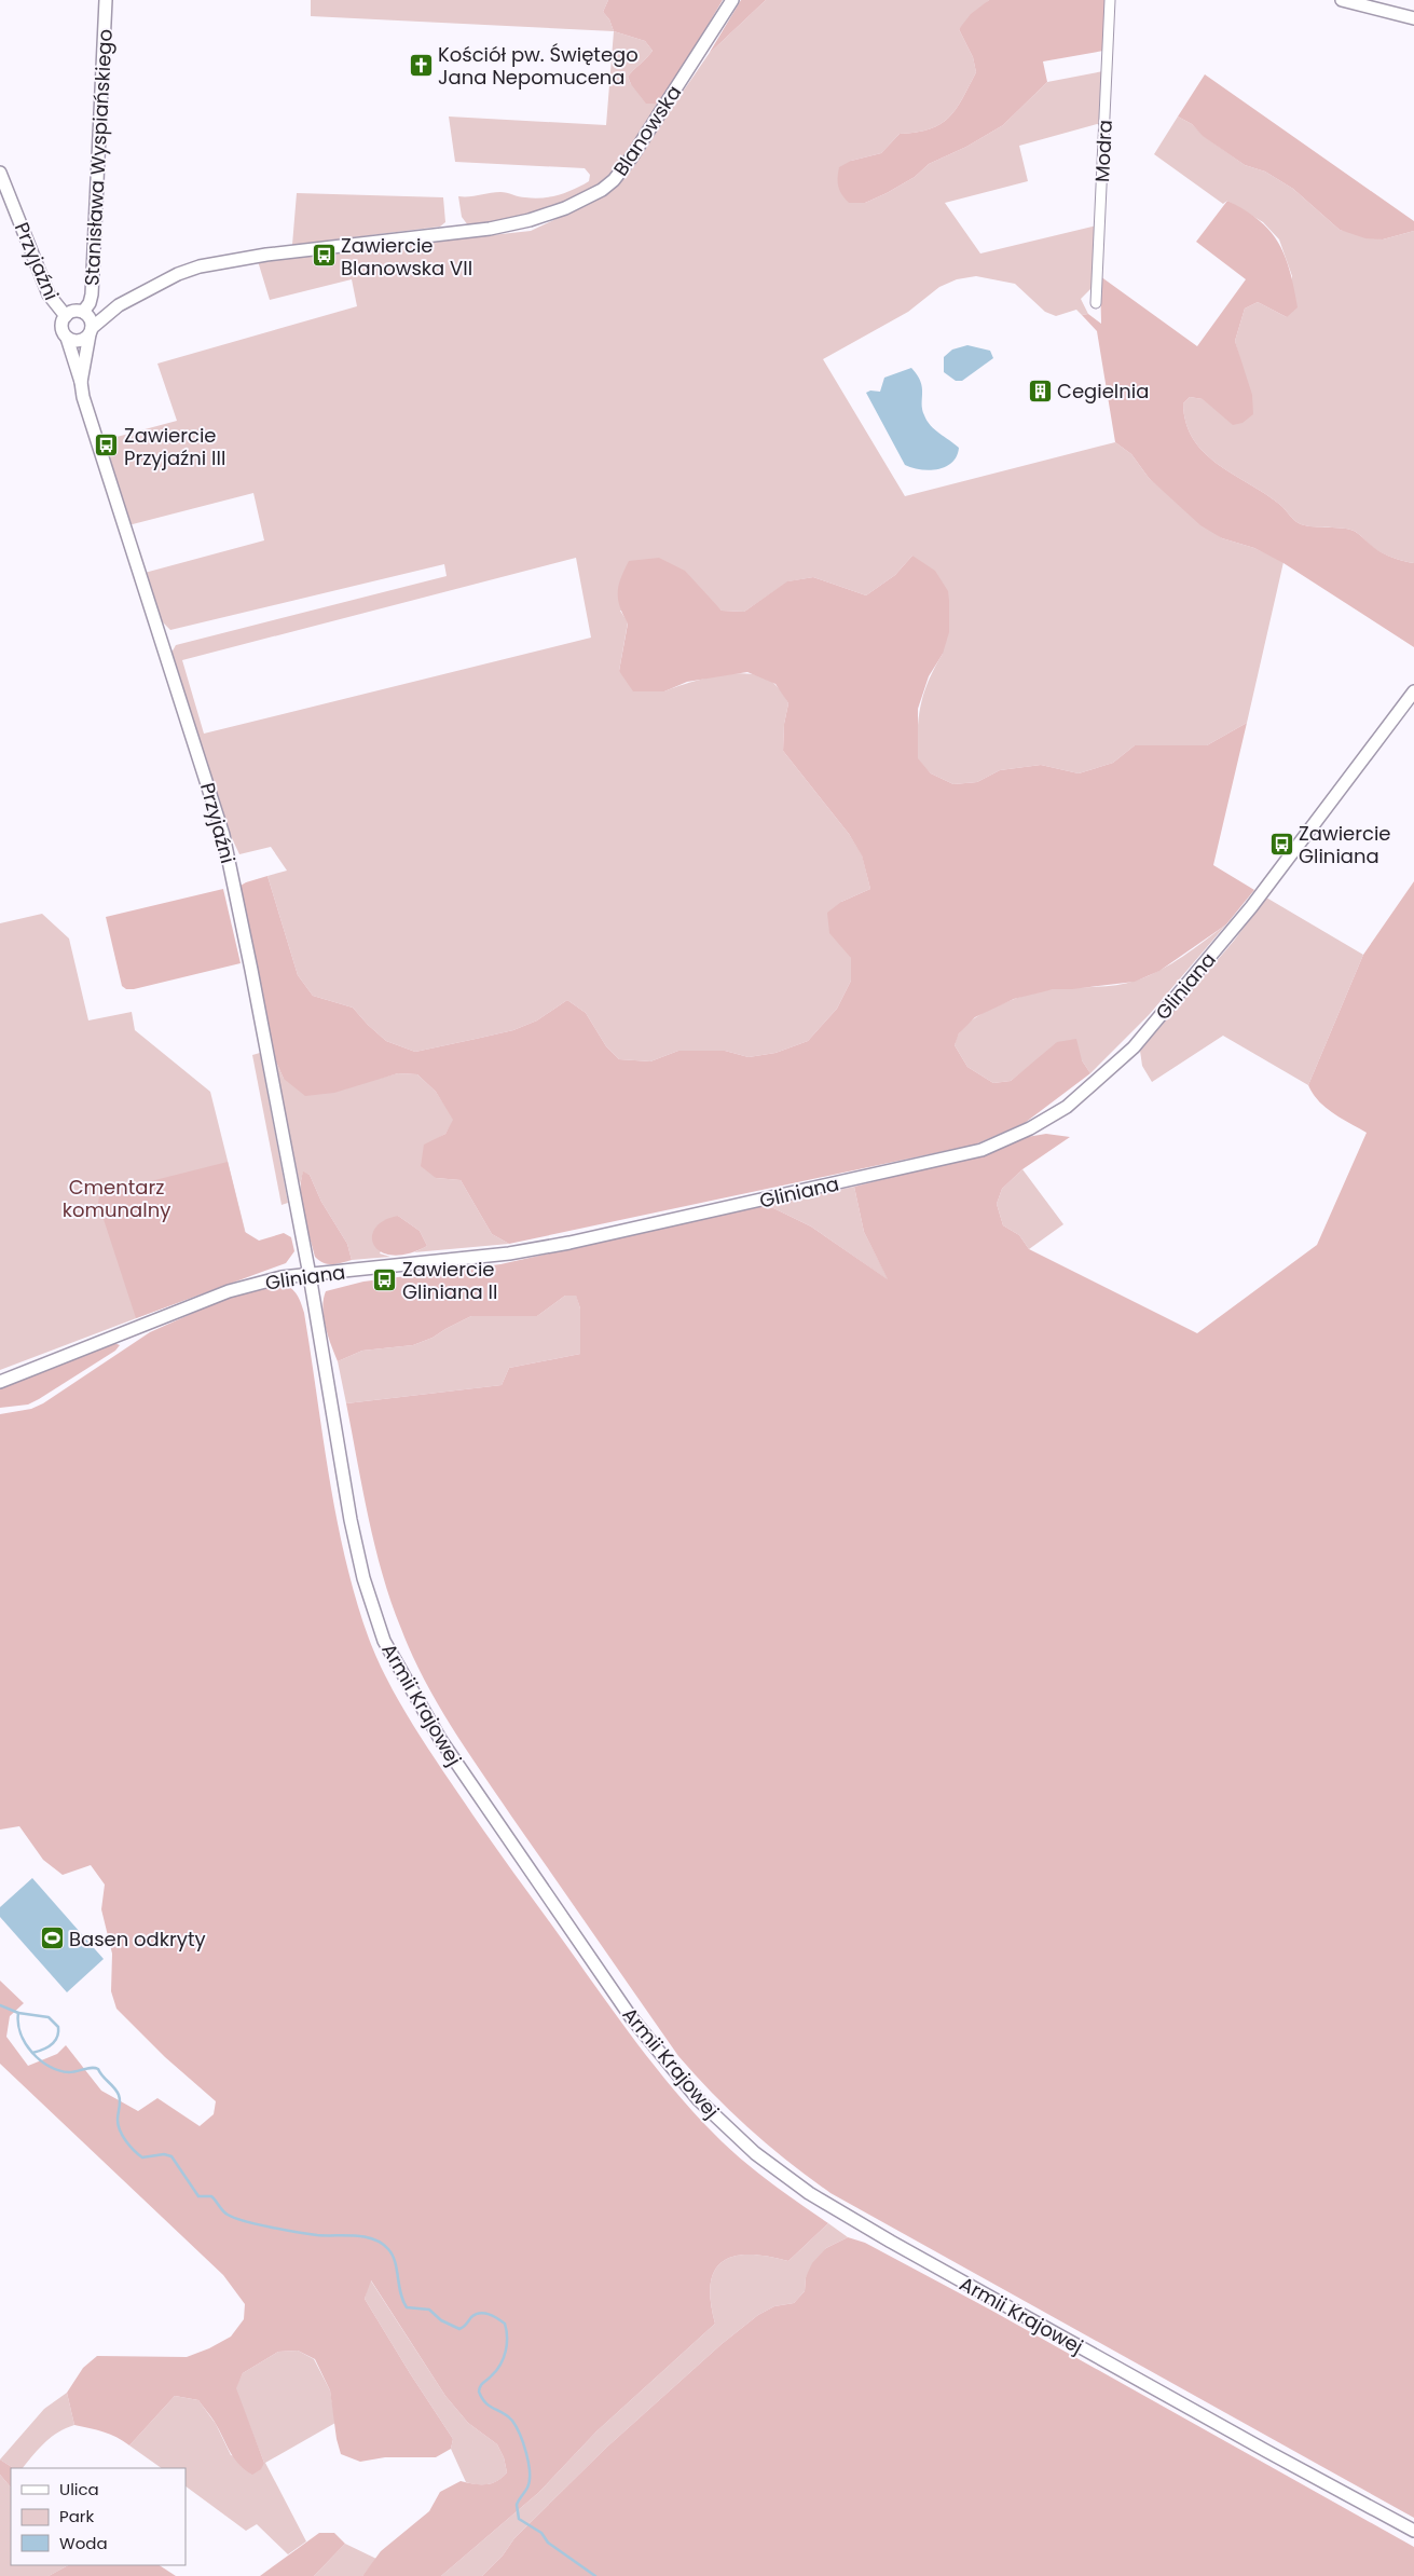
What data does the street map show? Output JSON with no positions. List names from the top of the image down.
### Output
{
  "streets": {
    "street": [
      "Blanowska",
      "Modra",
      "Stanisława Wyspiańskiego",
      "Przyjaźni",
      "Gliniana",
      "Armii Krajowej"
    ]
  },
  "crossings": [
    ["Blanowska", "Stanisława Wyspiańskiego"],
    ["Blanowska", "Przyjaźni"],
    ["Stanisława Wyspiańskiego", "Przyjaźni"],
    ["Przyjaźni", "Gliniana"],
    ["Przyjaźni", "Armii Krajowej"],
    ["Gliniana", "Armii Krajowej"]
  ],
  "parks": ["Cmentarz komunalny"],
  "places": {
    "church": ["Kościół pw. Świętego Jana Nepomucena"],
    "bus stop": [
      "Zawiercie Blanowska VII",
      "Zawiercie Przyjaźni III",
      "Zawiercie Gliniana",
      "Zawiercie Gliniana II"
    ],
    "building": ["Cegielnia"],
    "sports": ["Basen odkryty"]
  },
  "legend": ["Ulica", "Park", "Woda"]
}
